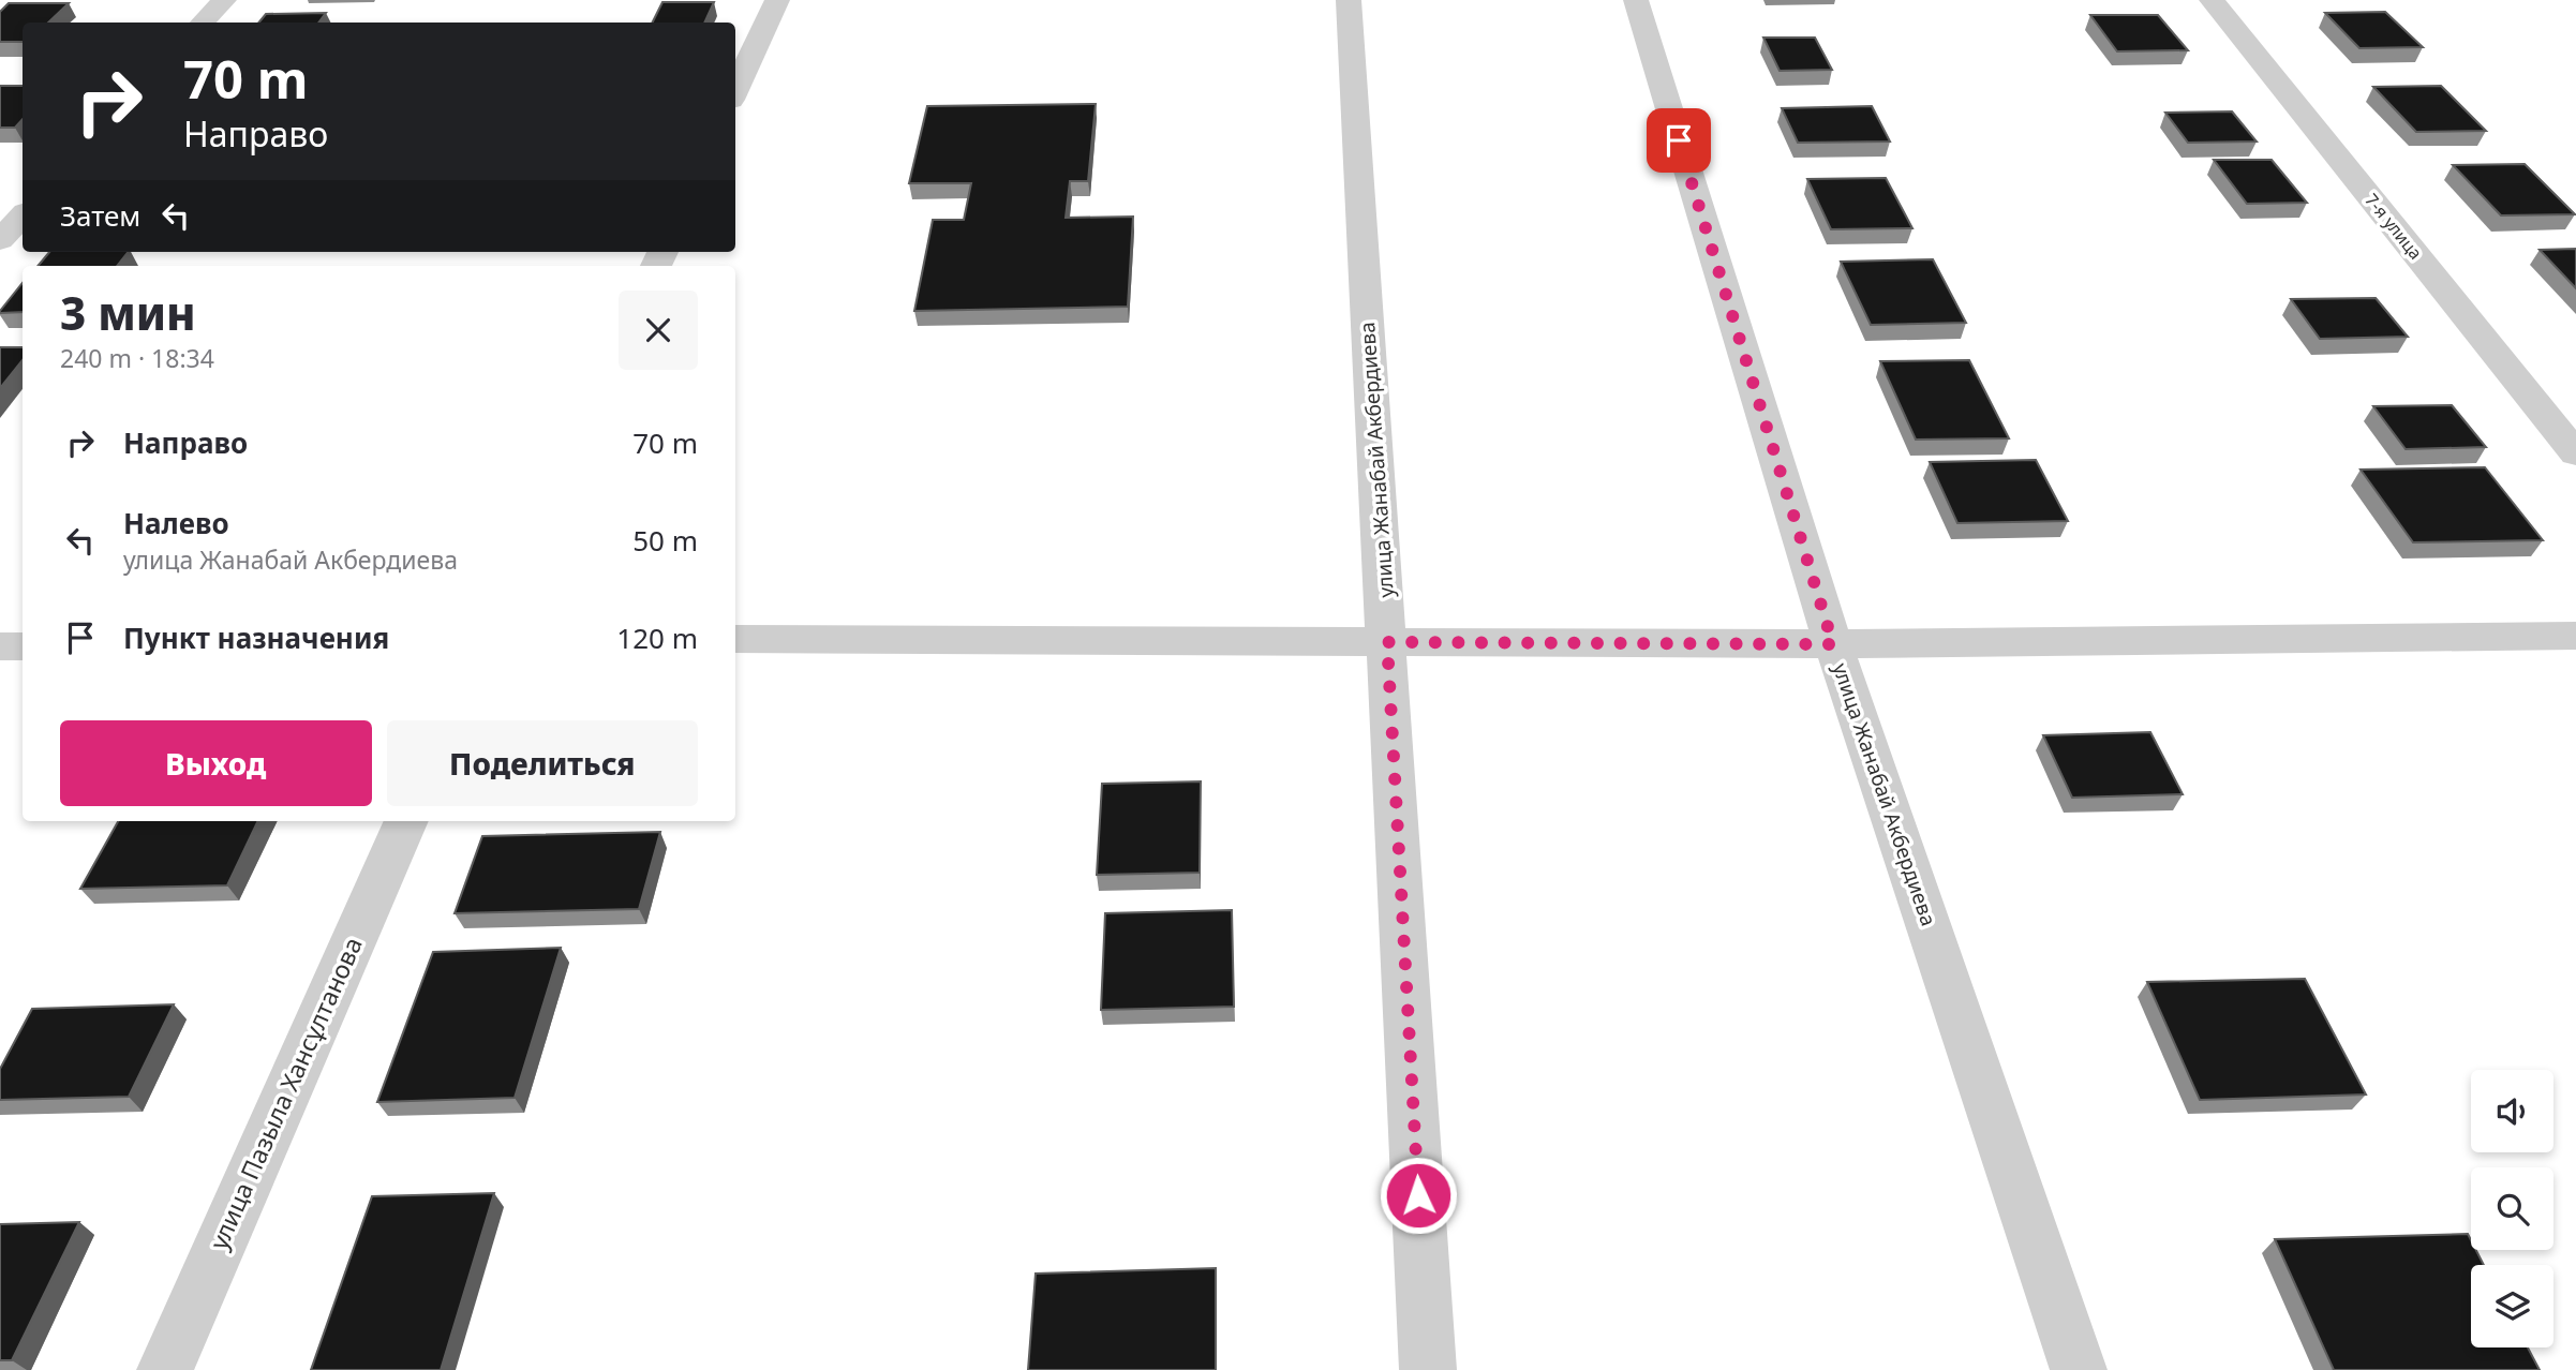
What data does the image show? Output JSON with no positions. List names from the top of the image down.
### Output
{
  "streets": {
    "street": ["7-я улица", "улица Жанабай Акбердиева", "улица Пазыла Хансұлтанова"]
  },
  "page": {
    "turn": ["70 m", "Направо"],
    "then": "Затем",
    "heading": ["3 мин", "240 m · 18:34"],
    "list": [
      {
        "name": "Направо",
        "value": "70 m"
      },
      {
        "name": "Налево",
        "note": "улица Жанабай Акбердиева",
        "value": "50 m"
      },
      {
        "name": "Пункт назначения",
        "value": "120 m"
      }
    ],
    "buttons": ["Выход", "Поделиться"]
  }
}
